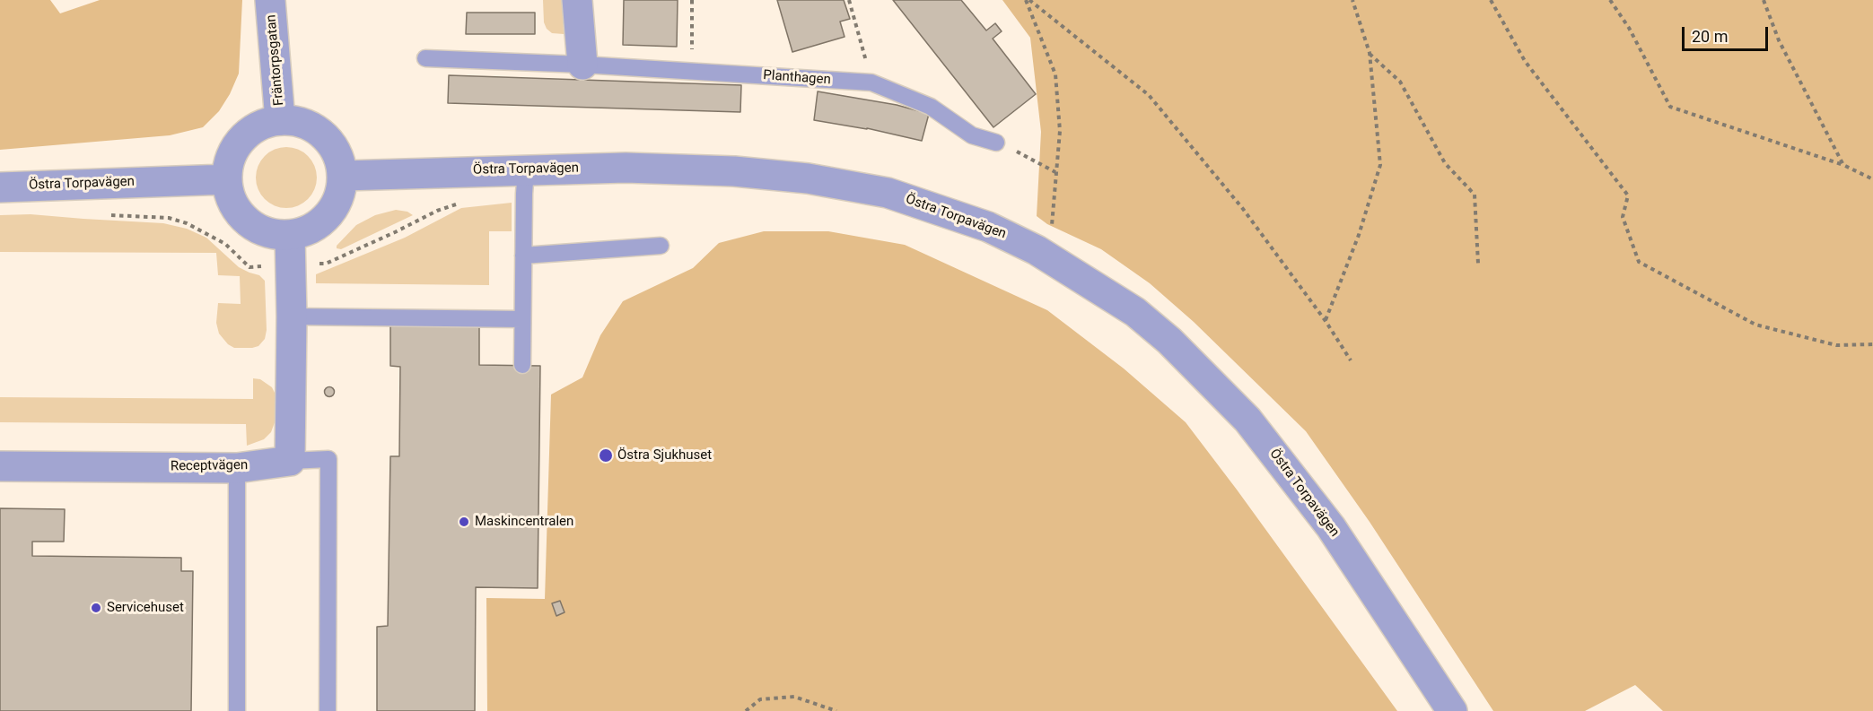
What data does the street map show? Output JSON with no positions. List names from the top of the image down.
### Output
{
  "streets": {
    "street": ["Fräntorpsgatan", "Östra Torpavägen", "Receptvägen"],
    "lane": ["Planthagen"]
  },
  "crossings": [
    ["Fräntorpsgatan", "Östra Torpavägen"]
  ],
  "places": ["Östra Sjukhuset", "Maskincentralen", "Servicehuset"],
  "scale_bar": "20 m"
}
